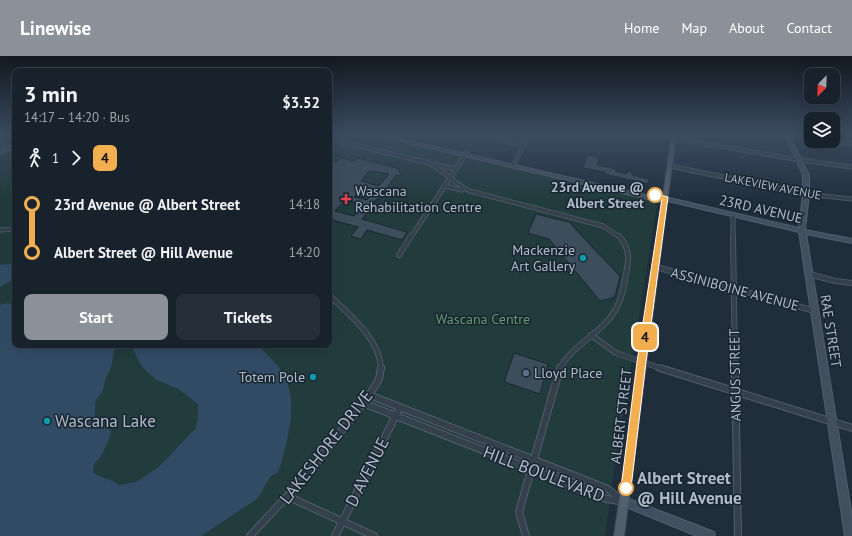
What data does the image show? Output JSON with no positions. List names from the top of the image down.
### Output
{
  "streets": {
    "main road": ["ALBERT STREET"],
    "street": [
      "LAKEVIEW AVENUE",
      "23RD AVENUE",
      "ASSINIBOINE AVENUE",
      "RAE STREET",
      "ANGUS STREET",
      "LAKESHORE DRIVE",
      "D AVENUE",
      "HILL BOULEVARD"
    ]
  },
  "crossings": [
    ["LAKEVIEW AVENUE", "RAE STREET"],
    ["LAKEVIEW AVENUE", "ALBERT STREET"],
    ["23RD AVENUE", "RAE STREET"],
    ["23RD AVENUE", "ANGUS STREET"],
    ["23RD AVENUE", "ALBERT STREET"],
    ["ASSINIBOINE AVENUE", "RAE STREET"],
    ["ASSINIBOINE AVENUE", "ANGUS STREET"],
    ["ASSINIBOINE AVENUE", "ALBERT STREET"],
    ["ALBERT STREET", "HILL BOULEVARD"],
    ["LAKESHORE DRIVE", "HILL BOULEVARD"],
    ["D AVENUE", "HILL BOULEVARD"]
  ],
  "parks": ["Wascana Centre"],
  "places": {
    "other": [
      "23rd Avenue @ Albert Street",
      "Mackenzie Art Gallery",
      "Lloyd Place",
      "Totem Pole",
      "Wascana Lake",
      "Albert Street @ Hill Avenue"
    ],
    "health": ["Wascana Rehabilitation Centre"]
  },
  "lines": ["bus line 4"],
  "north": "bottom left",
  "page": {
    "header": "Linewise",
    "nav": [
      "Home",
      "Map",
      "About",
      "Contact"
    ],
    "on_map": "4",
    "heading": ["3 min", "14:17 – 14:20 · Bus", "$3.52"],
    "legs": ["1", "4"],
    "list": [
      {
        "name": "23rd Avenue @ Albert Street",
        "value": "14:18"
      },
      {
        "name": "Albert Street @ Hill Avenue",
        "value": "14:20"
      }
    ],
    "buttons": ["Start", "Tickets"]
  }
}
